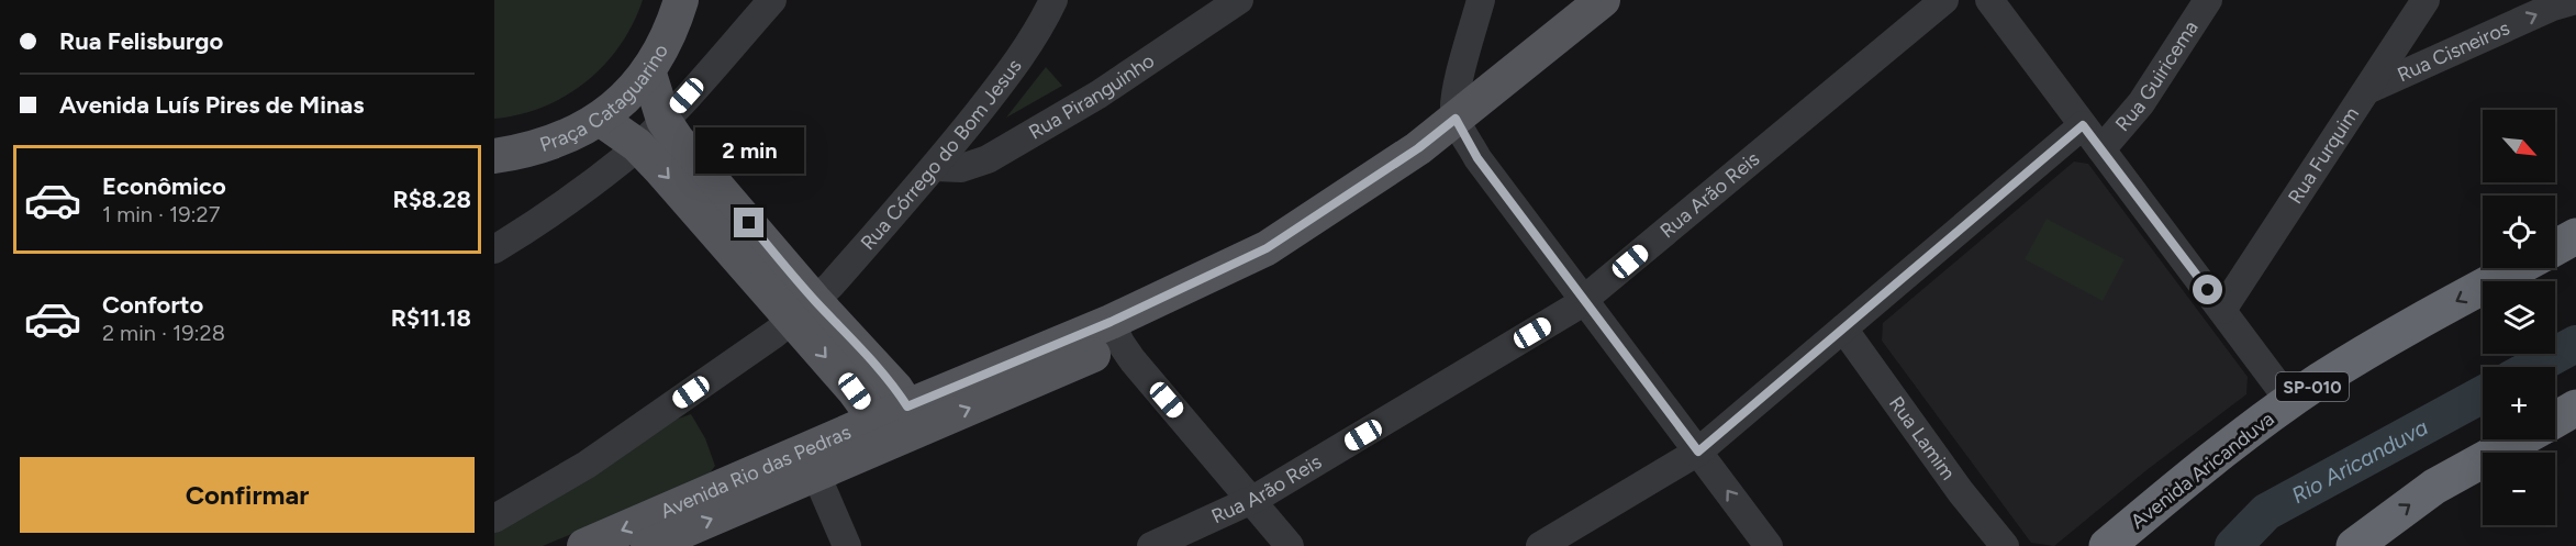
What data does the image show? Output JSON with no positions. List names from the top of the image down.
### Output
{
  "streets": {
    "highway": ["SP-010", "Avenida Aricanduva"],
    "main road": ["Praça Cataguarino", "Avenida Rio das Pedras"],
    "street": [
      "Rua Cisneiros",
      "Rua Guiricema",
      "Rua Piranguinho",
      "Rua Córrego do Bom Jesus",
      "Rua Furquim",
      "Rua Arão Reis",
      "Rua Lamim"
    ]
  },
  "crossings": [
    ["Rua Cisneiros", "Rua Furquim"],
    ["Rua Piranguinho", "Rua Córrego do Bom Jesus"]
  ],
  "one_way": ["Rua Cisneiros"],
  "water": ["Rio Aricanduva"],
  "north": "bottom right",
  "page": {
    "banner": ["Rua Felisburgo", "Avenida Luís Pires de Minas"],
    "map_buttons": ["+", "−"],
    "bubble": "2 min",
    "list": [
      {
        "name": "Econômico",
        "note": "1 min · 19:27",
        "value": "R$8.28"
      },
      {
        "name": "Conforto",
        "note": "2 min · 19:28",
        "value": "R$11.18"
      }
    ],
    "buttons": "Confirmar"
  }
}
